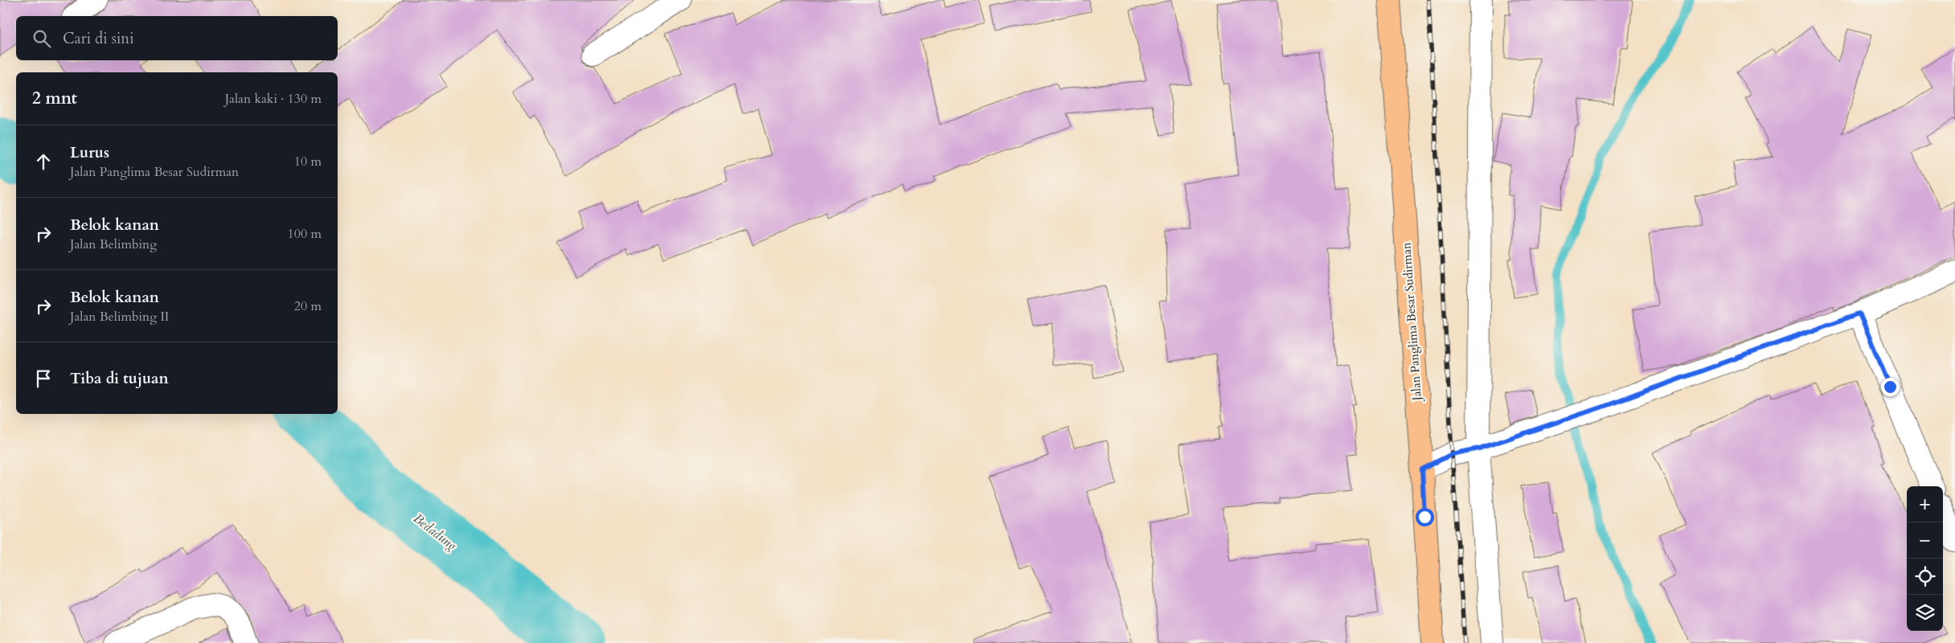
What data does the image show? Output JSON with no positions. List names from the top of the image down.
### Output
{
  "streets": {
    "main road": ["Jalan Panglima Besar Sudirman"]
  },
  "water": ["Bedadung"],
  "page": {
    "search": "Cari di sini",
    "heading": ["2 mnt", "Jalan kaki · 130 m"],
    "list": [
      ["Lurus", "Jalan Panglima Besar Sudirman", "10 m"],
      ["Belok kanan", "Jalan Belimbing", "100 m"],
      ["Belok kanan", "Jalan Belimbing II", "20 m"],
      "Tiba di tujuan"
    ],
    "map_buttons": ["+", "−"]
  }
}
